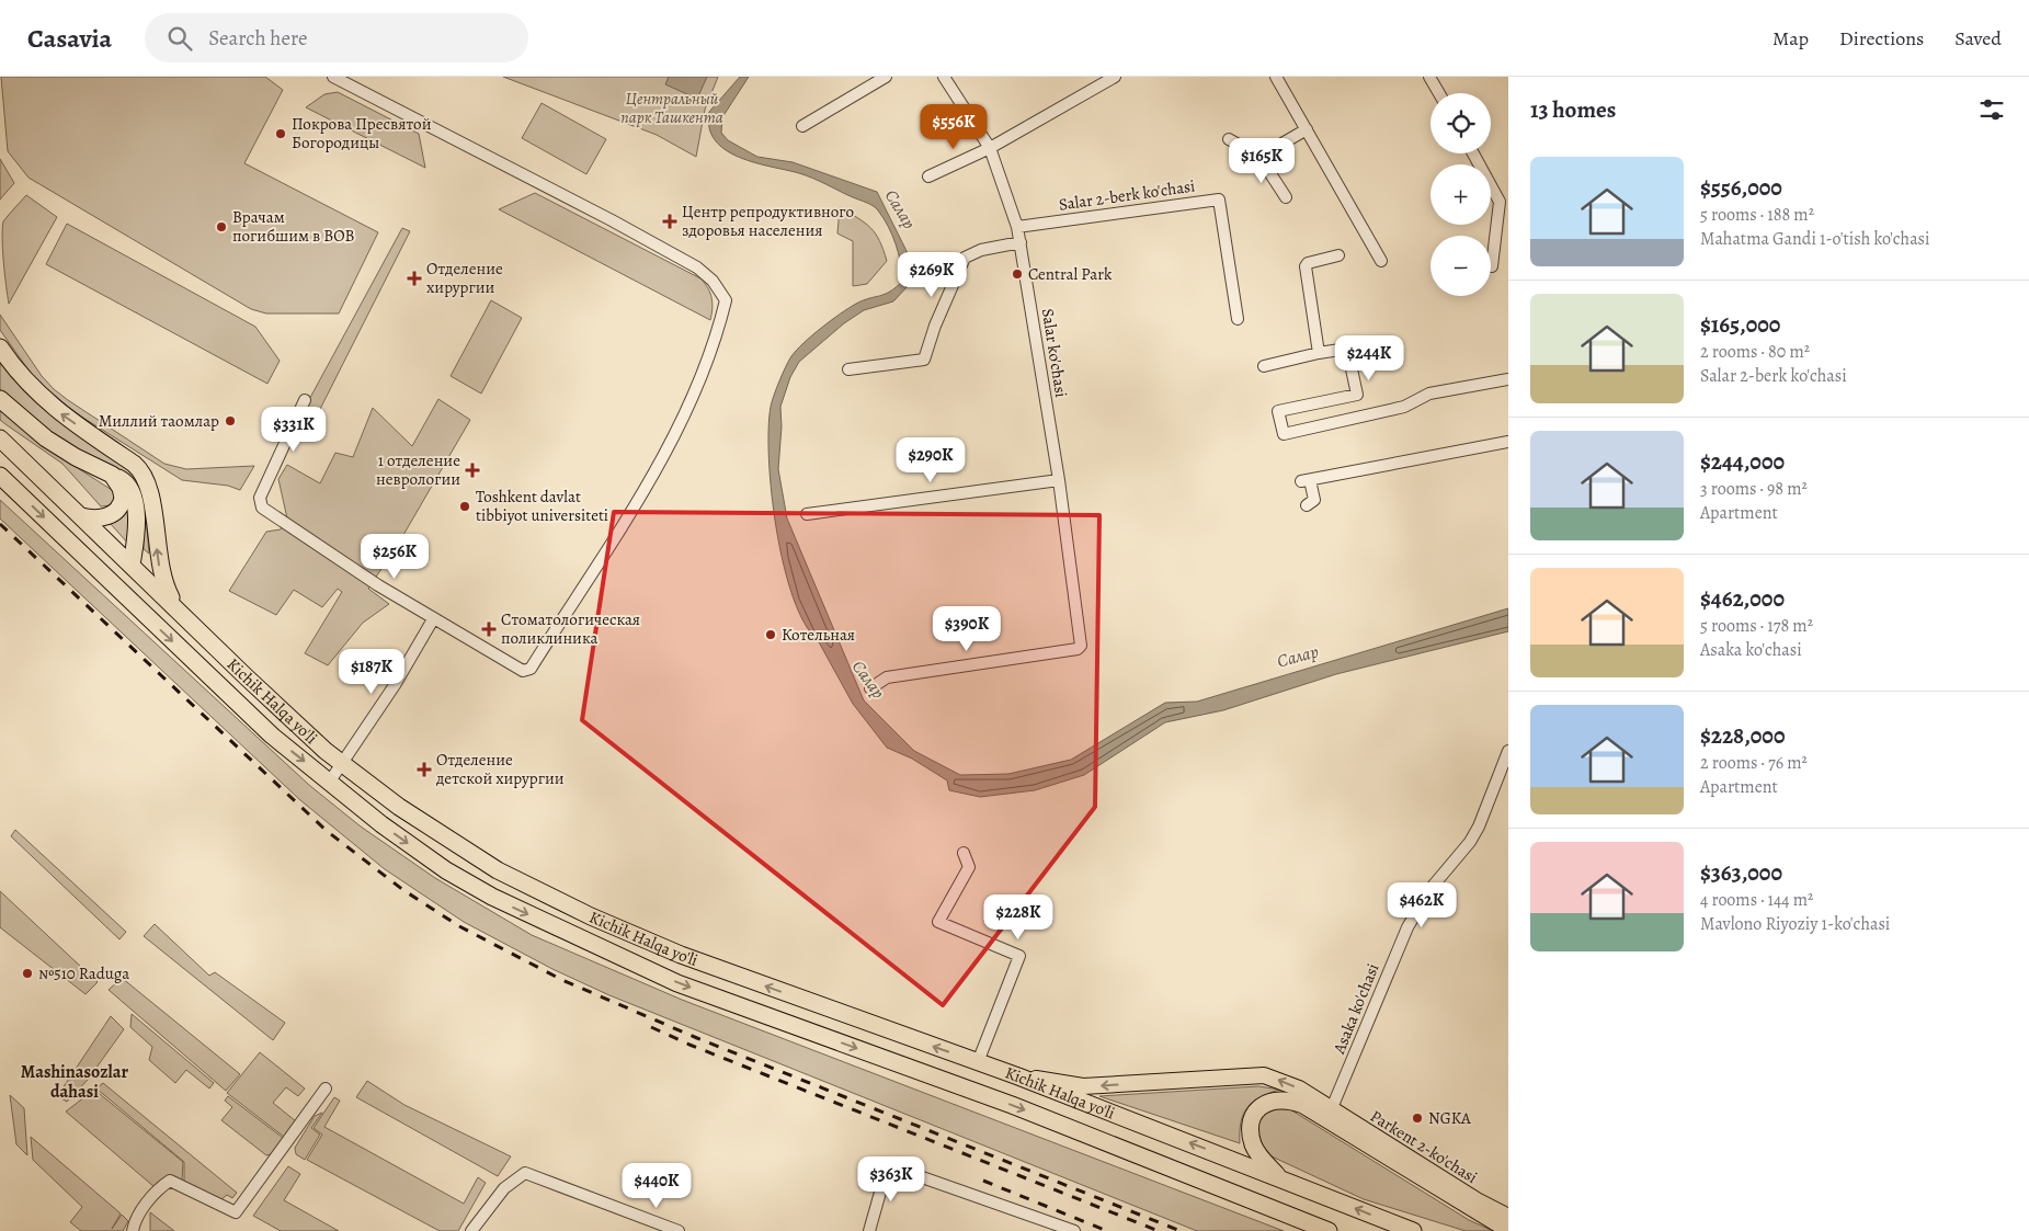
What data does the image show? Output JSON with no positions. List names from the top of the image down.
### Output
{
  "streets": {
    "highway": ["Kichik Halqa yo'li"],
    "main road": ["Parkent 2-ko'chasi"],
    "street": ["Salar 2-berk ko'chasi", "Salar ko'chasi", "Asaka ko'chasi"]
  },
  "crossings": [
    ["Salar 2-berk ko'chasi", "Salar ko'chasi"],
    ["Kichik Halqa yo'li", "Parkent 2-ko'chasi"],
    ["Asaka ko'chasi", "Parkent 2-ko'chasi"]
  ],
  "one_way": ["Parkent 2-ko'chasi"],
  "districts": ["Mashinasozlar dahasi"],
  "water": ["Салар"],
  "parks": ["Центральный парк Ташкента"],
  "places": {
    "other": [
      "Покрова Пресвятой Богородицы",
      "Врачам погибшим в ВОВ",
      "Central Park",
      "Миллий таомлар",
      "Toshkent davlat tibbiyot universiteti",
      "Котельная",
      "№510 Raduga",
      "NGKA"
    ],
    "health": [
      "Центр репродуктивного здоровья населения",
      "Отделение хирургии",
      "1 отделение неврологии",
      "Стоматологическая поликлиника",
      "Отделение детской хирургии"
    ]
  },
  "page": {
    "header": "Casavia",
    "search": "Search here",
    "nav": ["Map", "Directions", "Saved"],
    "heading": "13 homes",
    "map_buttons": ["+", "−"],
    "price": [
      "$556K",
      "$165K",
      "$269K",
      "$244K",
      "$331K",
      "$290K",
      "$256K",
      "$390K",
      "$187K",
      "$462K",
      "$228K",
      "$363K",
      "$440K"
    ],
    "list": [
      {
        "name": "$556,000",
        "note": "5 rooms · 188 m² · Mahatma Gandi 1-o'tish ko'chasi"
      },
      {
        "name": "$165,000",
        "note": "2 rooms · 80 m² · Salar 2-berk ko'chasi"
      },
      {
        "name": "$244,000",
        "note": "3 rooms · 98 m² · Apartment"
      },
      {
        "name": "$462,000",
        "note": "5 rooms · 178 m² · Asaka ko'chasi"
      },
      {
        "name": "$228,000",
        "note": "2 rooms · 76 m² · Apartment"
      },
      {
        "name": "$363,000",
        "note": "4 rooms · 144 m² · Mavlono Riyoziy 1-ko'chasi"
      }
    ]
  }
}
